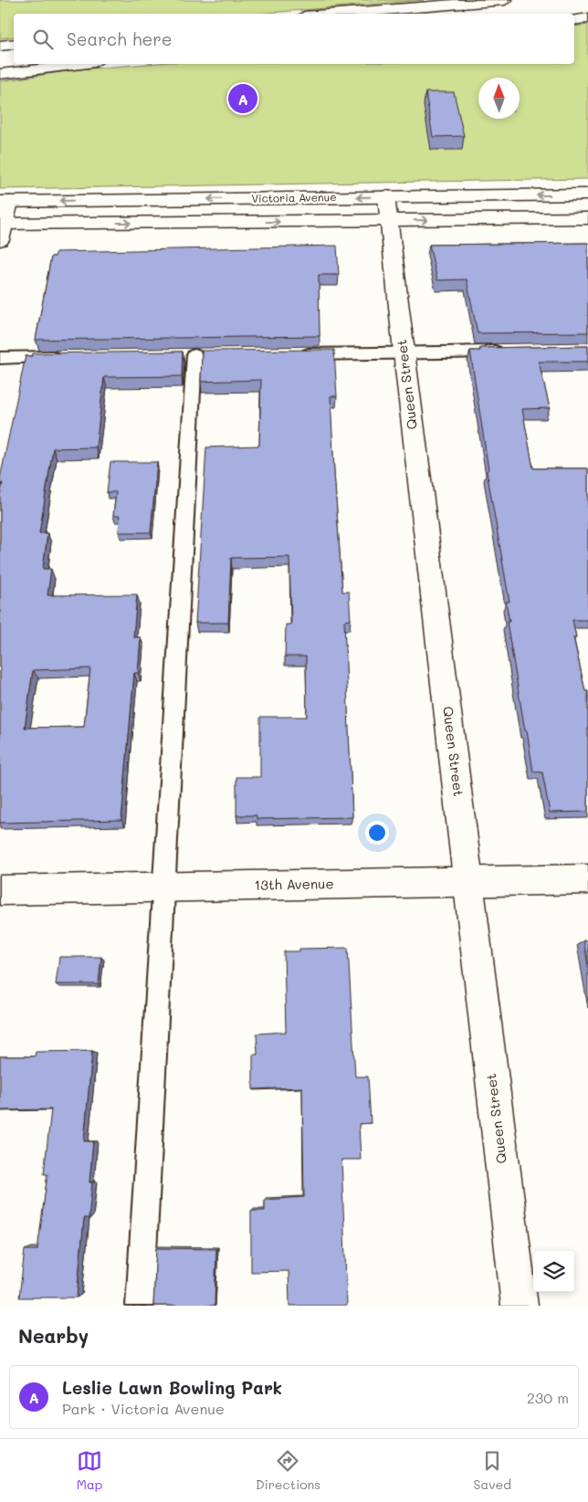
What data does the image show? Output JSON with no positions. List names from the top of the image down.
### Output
{
  "streets": {
    "street": ["Victoria Avenue", "Queen Street", "13th Avenue"]
  },
  "crossings": [
    ["Victoria Avenue", "Queen Street"],
    ["Queen Street", "13th Avenue"]
  ],
  "north": "top",
  "page": {
    "search": "Search here",
    "pins": "A",
    "heading": "Nearby",
    "list": [
      {
        "mark": "A",
        "name": "Leslie Lawn Bowling Park",
        "note": "Park · Victoria Avenue",
        "value": "230 m"
      }
    ],
    "nav": ["Map", "Directions", "Saved"]
  }
}
